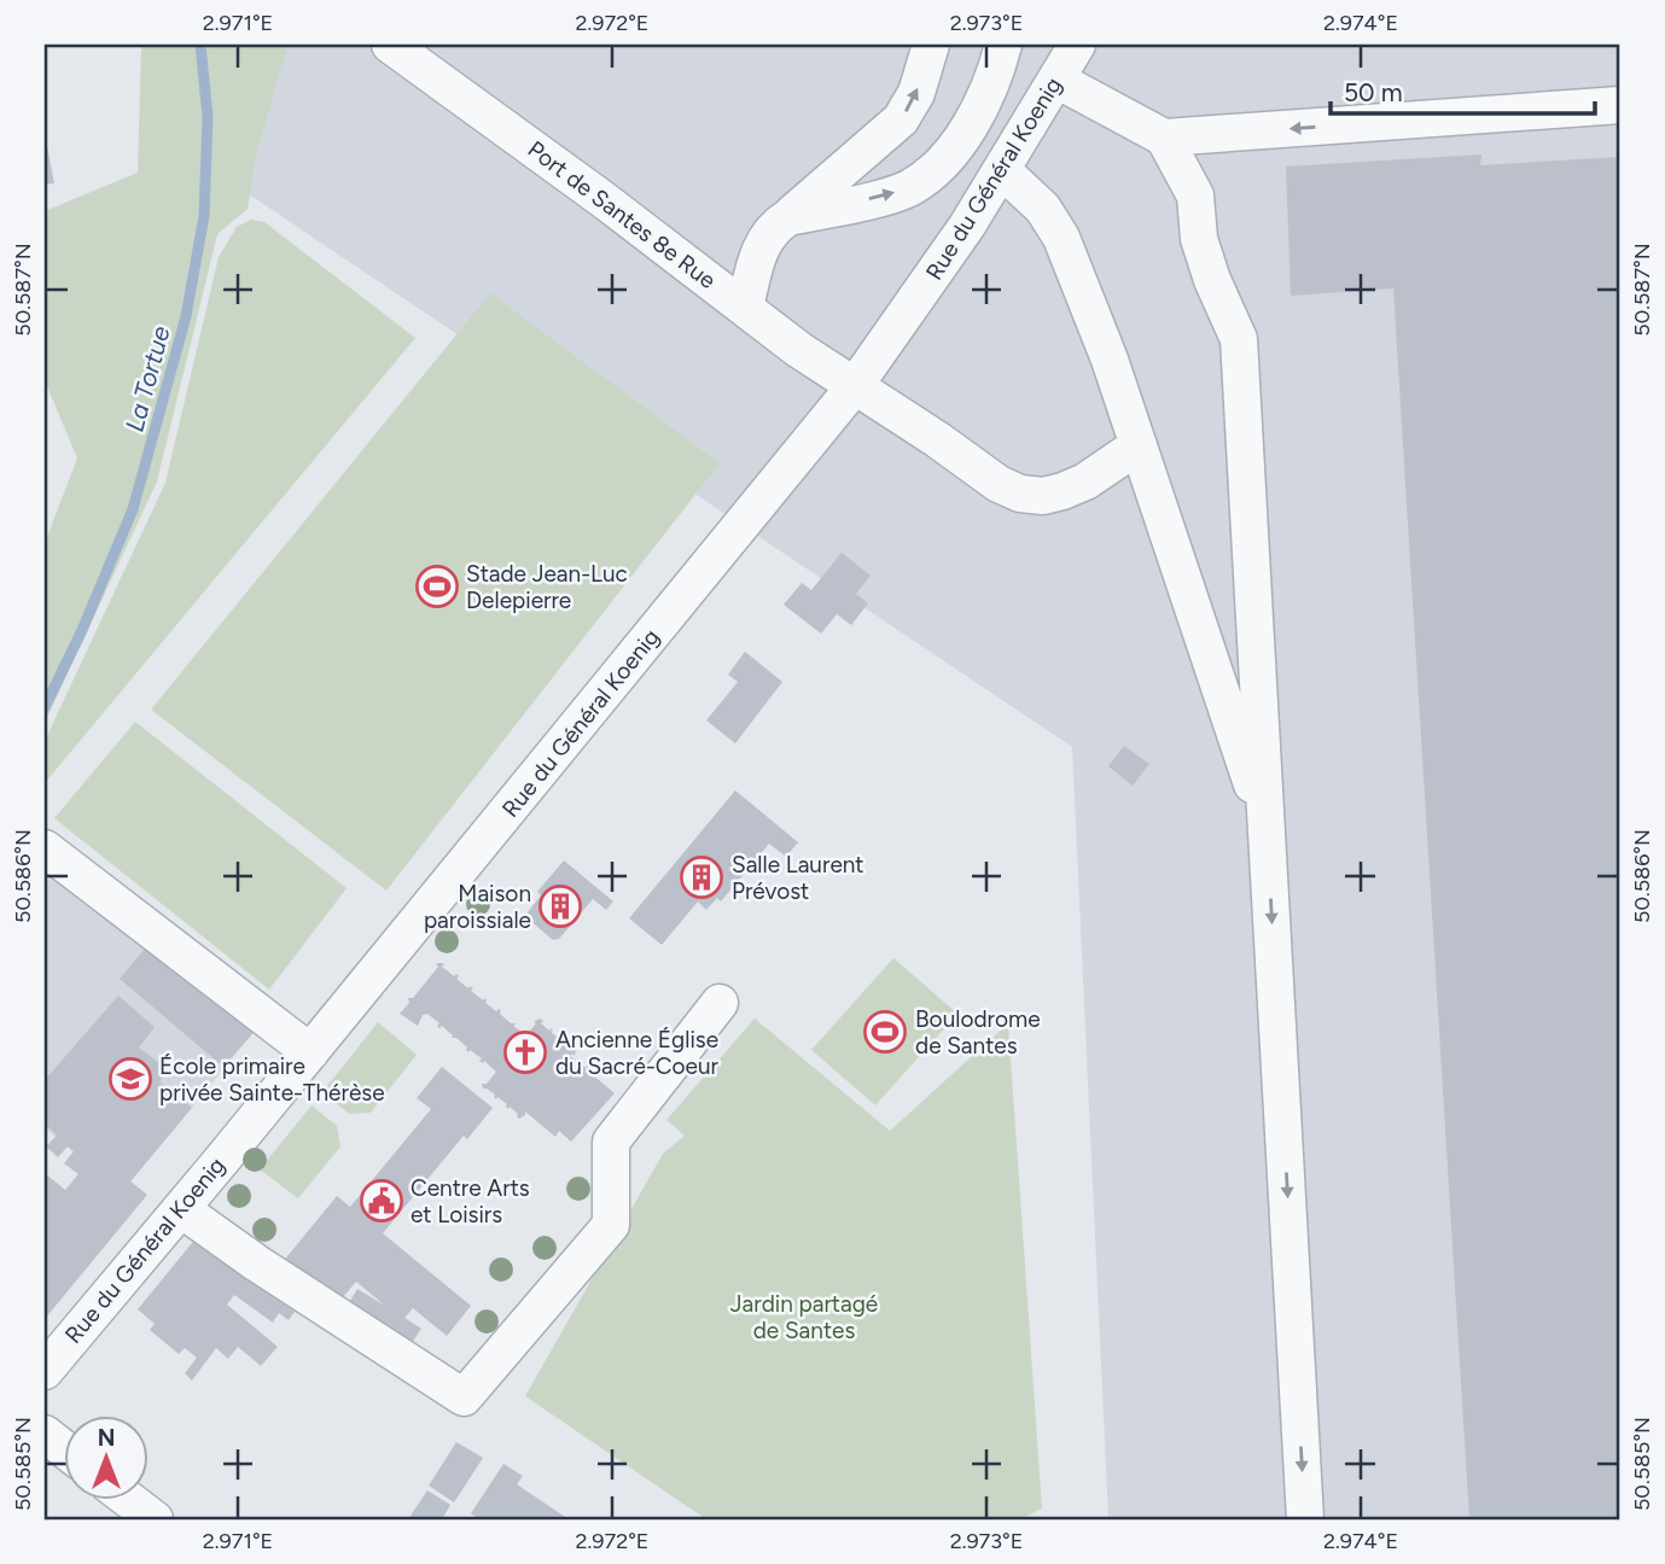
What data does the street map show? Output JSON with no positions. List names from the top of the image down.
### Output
{
  "streets": {
    "street": ["Rue du Général Koenig", "Port de Santes 8e Rue"]
  },
  "crossings": [
    ["Rue du Général Koenig", "Port de Santes 8e Rue"]
  ],
  "water": ["La Tortue"],
  "parks": ["Jardin partagé de Santes"],
  "places": {
    "sports": ["Stade Jean-Luc Delepierre", "Boulodrome de Santes"],
    "building": ["Salle Laurent Prévost", "Maison paroissiale"],
    "church": ["Ancienne Église du Sacré-Coeur"],
    "school or university": ["École primaire privée Sainte-Thérèse"],
    "public building": ["Centre Arts et Loisirs"]
  },
  "scale_bar": "50 m",
  "north": "top",
  "coordinates": [
    "2.971°E",
    "2.972°E",
    "2.973°E",
    "2.974°E",
    "50.587°N",
    "50.586°N",
    "50.585°N"
  ]
}
